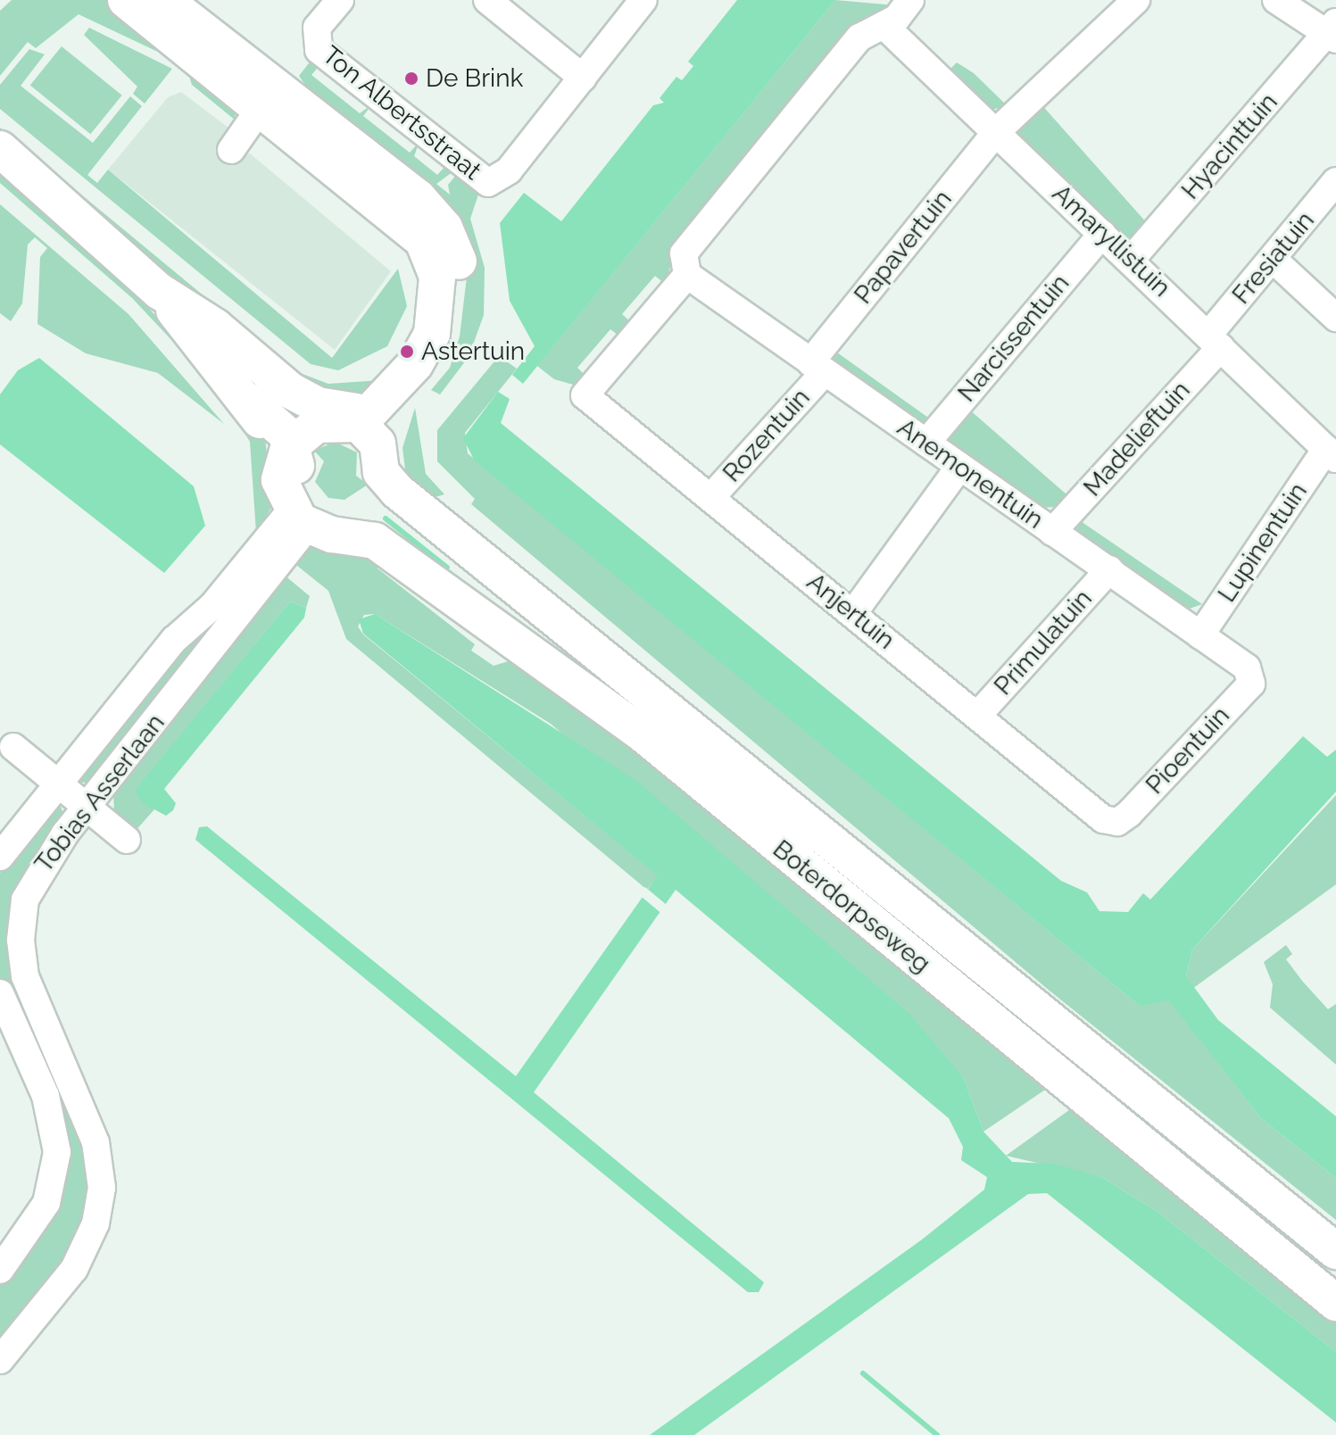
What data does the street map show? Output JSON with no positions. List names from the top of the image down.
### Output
{
  "streets": {
    "main road": ["Boterdorpseweg"],
    "street": [
      "Ton Albertsstraat",
      "Hyacinttuin",
      "Amaryllistuin",
      "Papavertuin",
      "Fresiatuin",
      "Narcissentuin",
      "Rozentuin",
      "Madelieftuin",
      "Anemonentuin",
      "Lupinentuin",
      "Anjertuin",
      "Primulatuin",
      "Pioentuin",
      "Tobias Asserlaan"
    ]
  },
  "crossings": [
    ["Hyacinttuin", "Amaryllistuin"],
    ["Amaryllistuin", "Papavertuin"],
    ["Amaryllistuin", "Fresiatuin"],
    ["Amaryllistuin", "Narcissentuin"],
    ["Amaryllistuin", "Madelieftuin"],
    ["Amaryllistuin", "Lupinentuin"],
    ["Papavertuin", "Rozentuin"],
    ["Papavertuin", "Anemonentuin"],
    ["Fresiatuin", "Madelieftuin"],
    ["Narcissentuin", "Anemonentuin"],
    ["Rozentuin", "Anemonentuin"],
    ["Rozentuin", "Anjertuin"],
    ["Madelieftuin", "Anemonentuin"],
    ["Anemonentuin", "Lupinentuin"],
    ["Anemonentuin", "Anjertuin"],
    ["Anemonentuin", "Primulatuin"],
    ["Anemonentuin", "Pioentuin"],
    ["Anjertuin", "Primulatuin"],
    ["Anjertuin", "Pioentuin"],
    ["Tobias Asserlaan", "Boterdorpseweg"]
  ],
  "places": ["De Brink", "Astertuin"]
}
